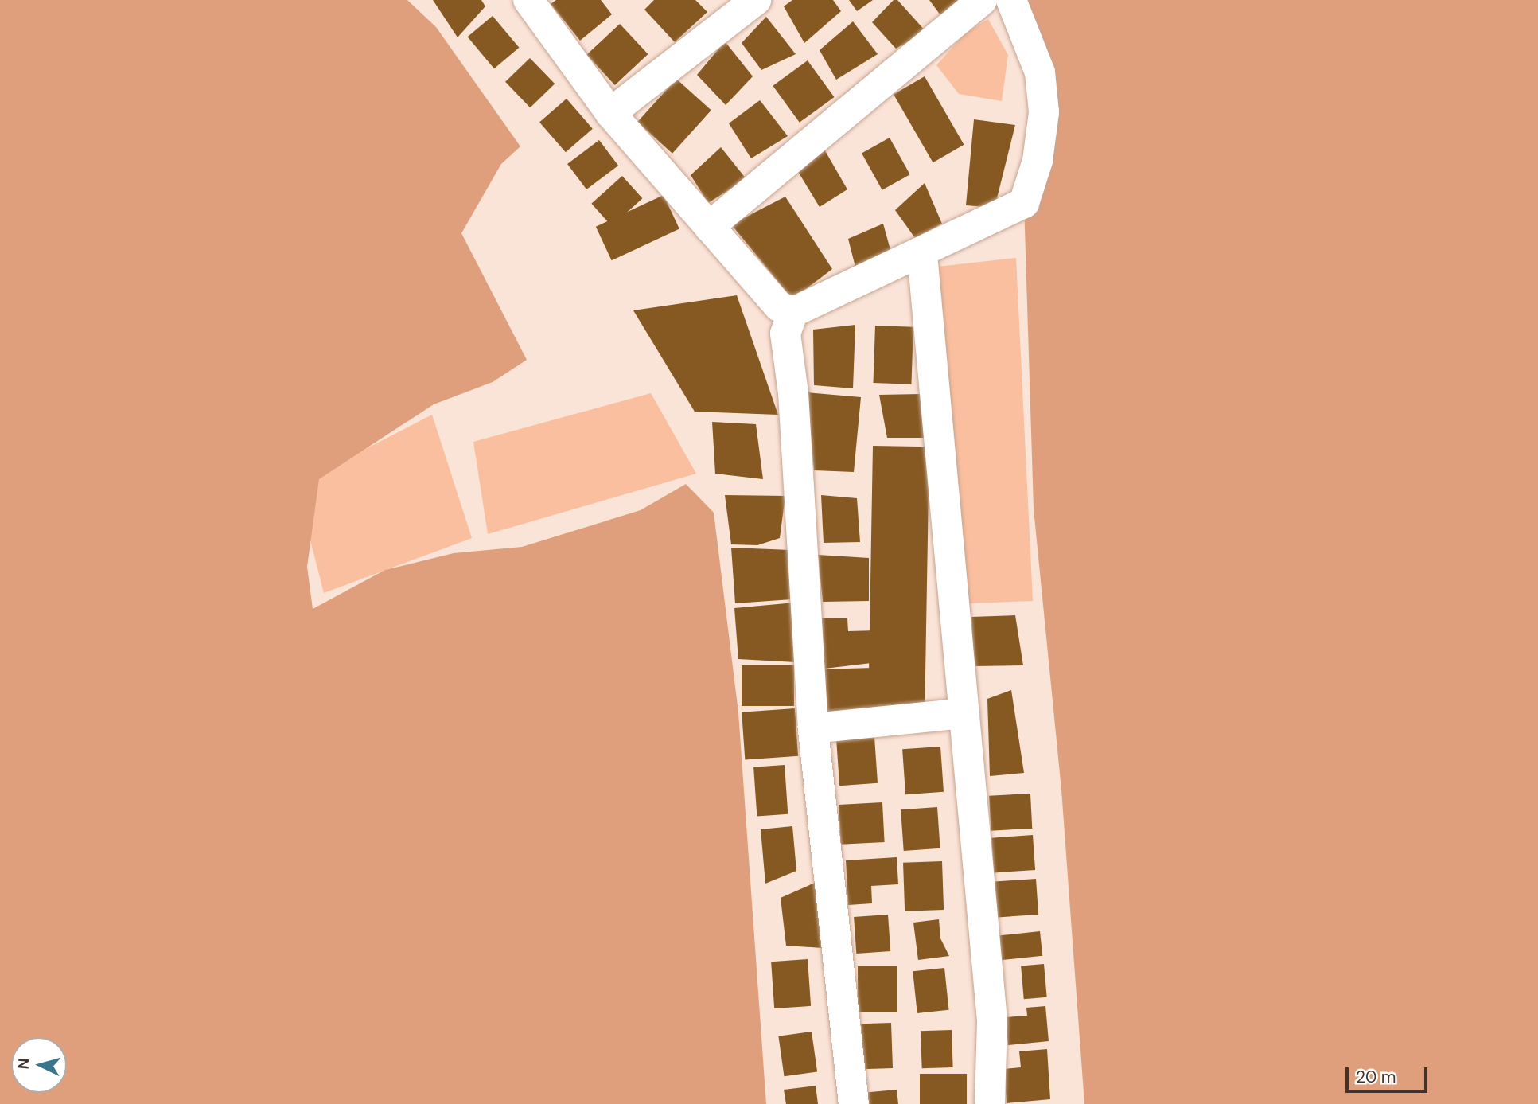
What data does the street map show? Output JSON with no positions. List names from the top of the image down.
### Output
{
  "scale_bar": "20 m",
  "north": "left"
}
